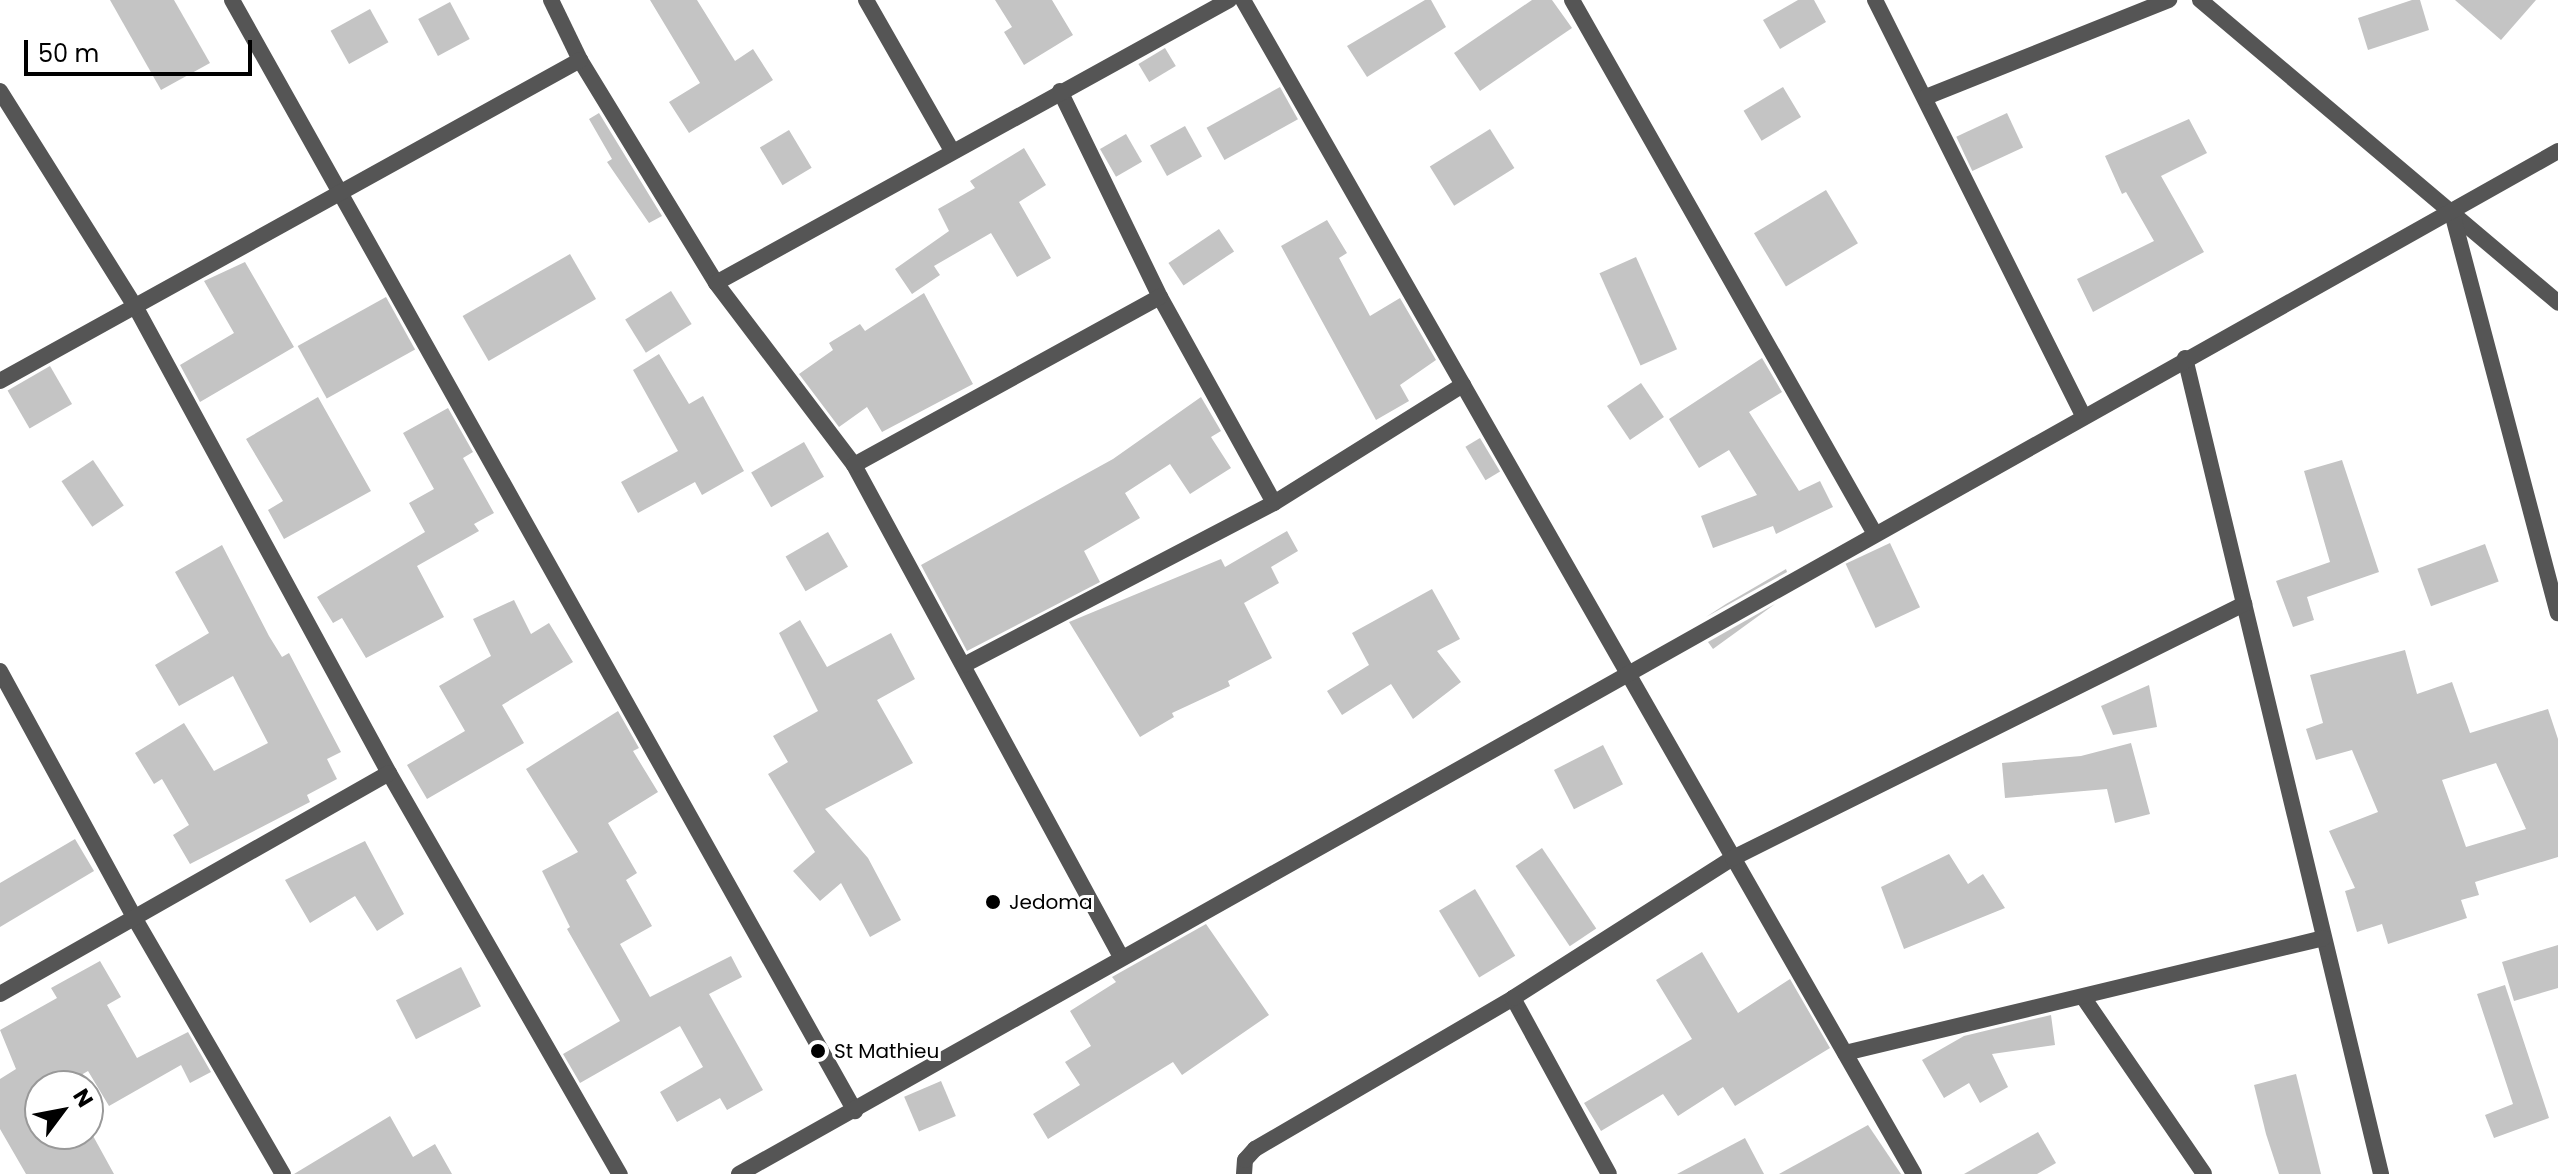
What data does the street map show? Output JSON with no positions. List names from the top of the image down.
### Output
{
  "places": ["Jedoma", "St Mathieu"],
  "scale_bar": "50 m",
  "north": "top right"
}
